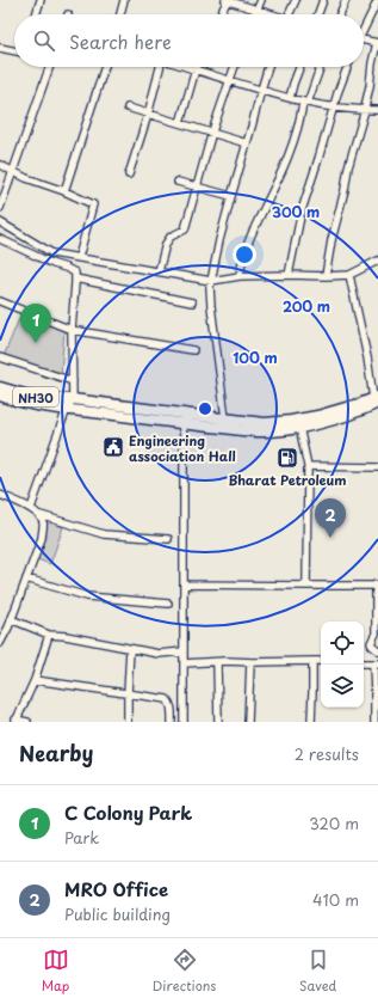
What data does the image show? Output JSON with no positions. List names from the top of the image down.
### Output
{
  "streets": {
    "highway": ["NH30"]
  },
  "places": {
    "public building": ["Engineering association Hall"],
    "fuel station": ["Bharat Petroleum"]
  },
  "page": {
    "search": "Search here",
    "pins": ["1", "2"],
    "heading": ["Nearby", "2 results"],
    "list": [
      {
        "mark": "1",
        "name": "C Colony Park",
        "note": "Park",
        "value": "320 m"
      },
      {
        "mark": "2",
        "name": "MRO Office",
        "note": "Public building",
        "value": "410 m"
      }
    ],
    "nav": ["Map", "Directions", "Saved"]
  },
  "rings": ["300 m", "200 m", "100 m"]
}
